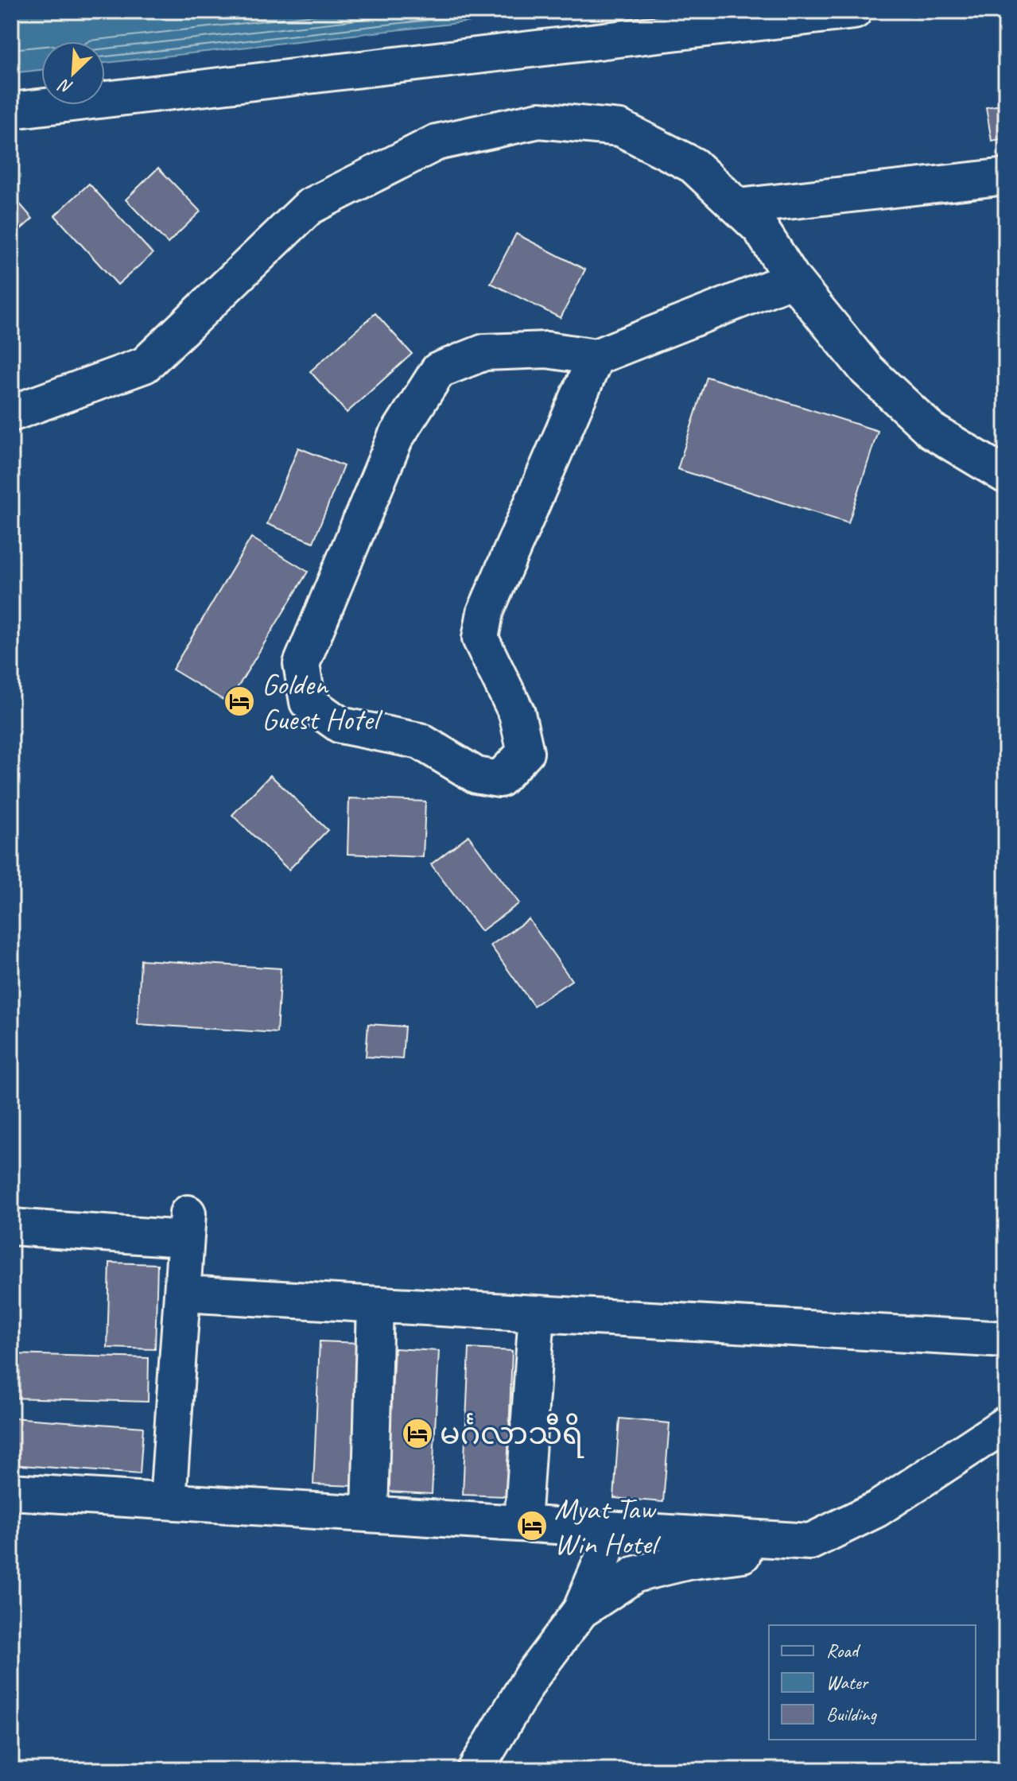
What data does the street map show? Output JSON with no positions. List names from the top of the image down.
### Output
{
  "places": {
    "hotel": ["Golden Guest Hotel", "မင်္ဂလာသီရိ", "Myat Taw Win Hotel"]
  },
  "legend": ["Road", "Water", "Building"],
  "north": "bottom left"
}
